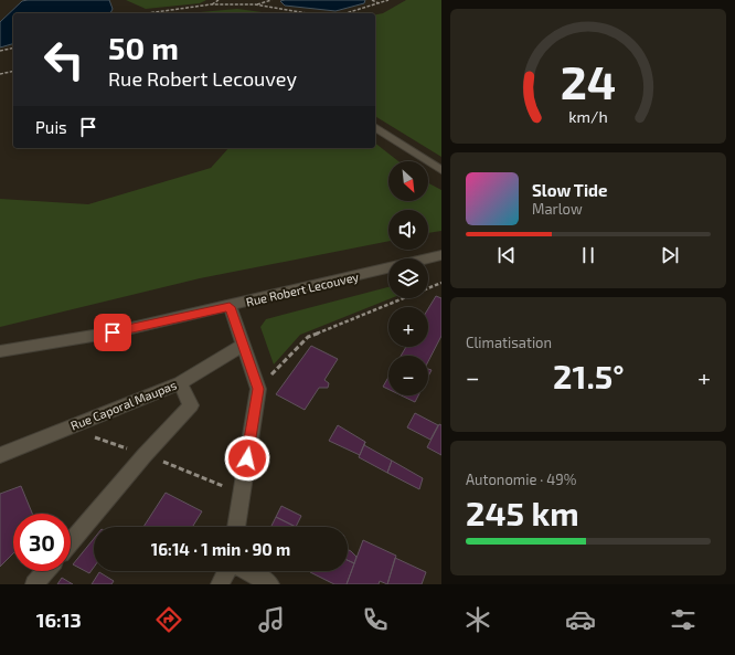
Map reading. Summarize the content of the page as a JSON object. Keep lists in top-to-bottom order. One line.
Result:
{"streets":{"street":["Rue Robert Lecouvey","Rue Caporal Maupas"]},"north":"bottom right","page":{"turn":["50 m","Rue Robert Lecouvey"],"then":"Puis","map_buttons":["+","−"],"song":["Slow Tide","Marlow"],"tile":["Climatisation",["Autonomie · 49%","245 km"]],"heat":["−","21.5°","+"],"limit":"30","trip":"16:14 · 1 min · 90 m","tabs":"16:13","gauge":["24","km/h"]}}
